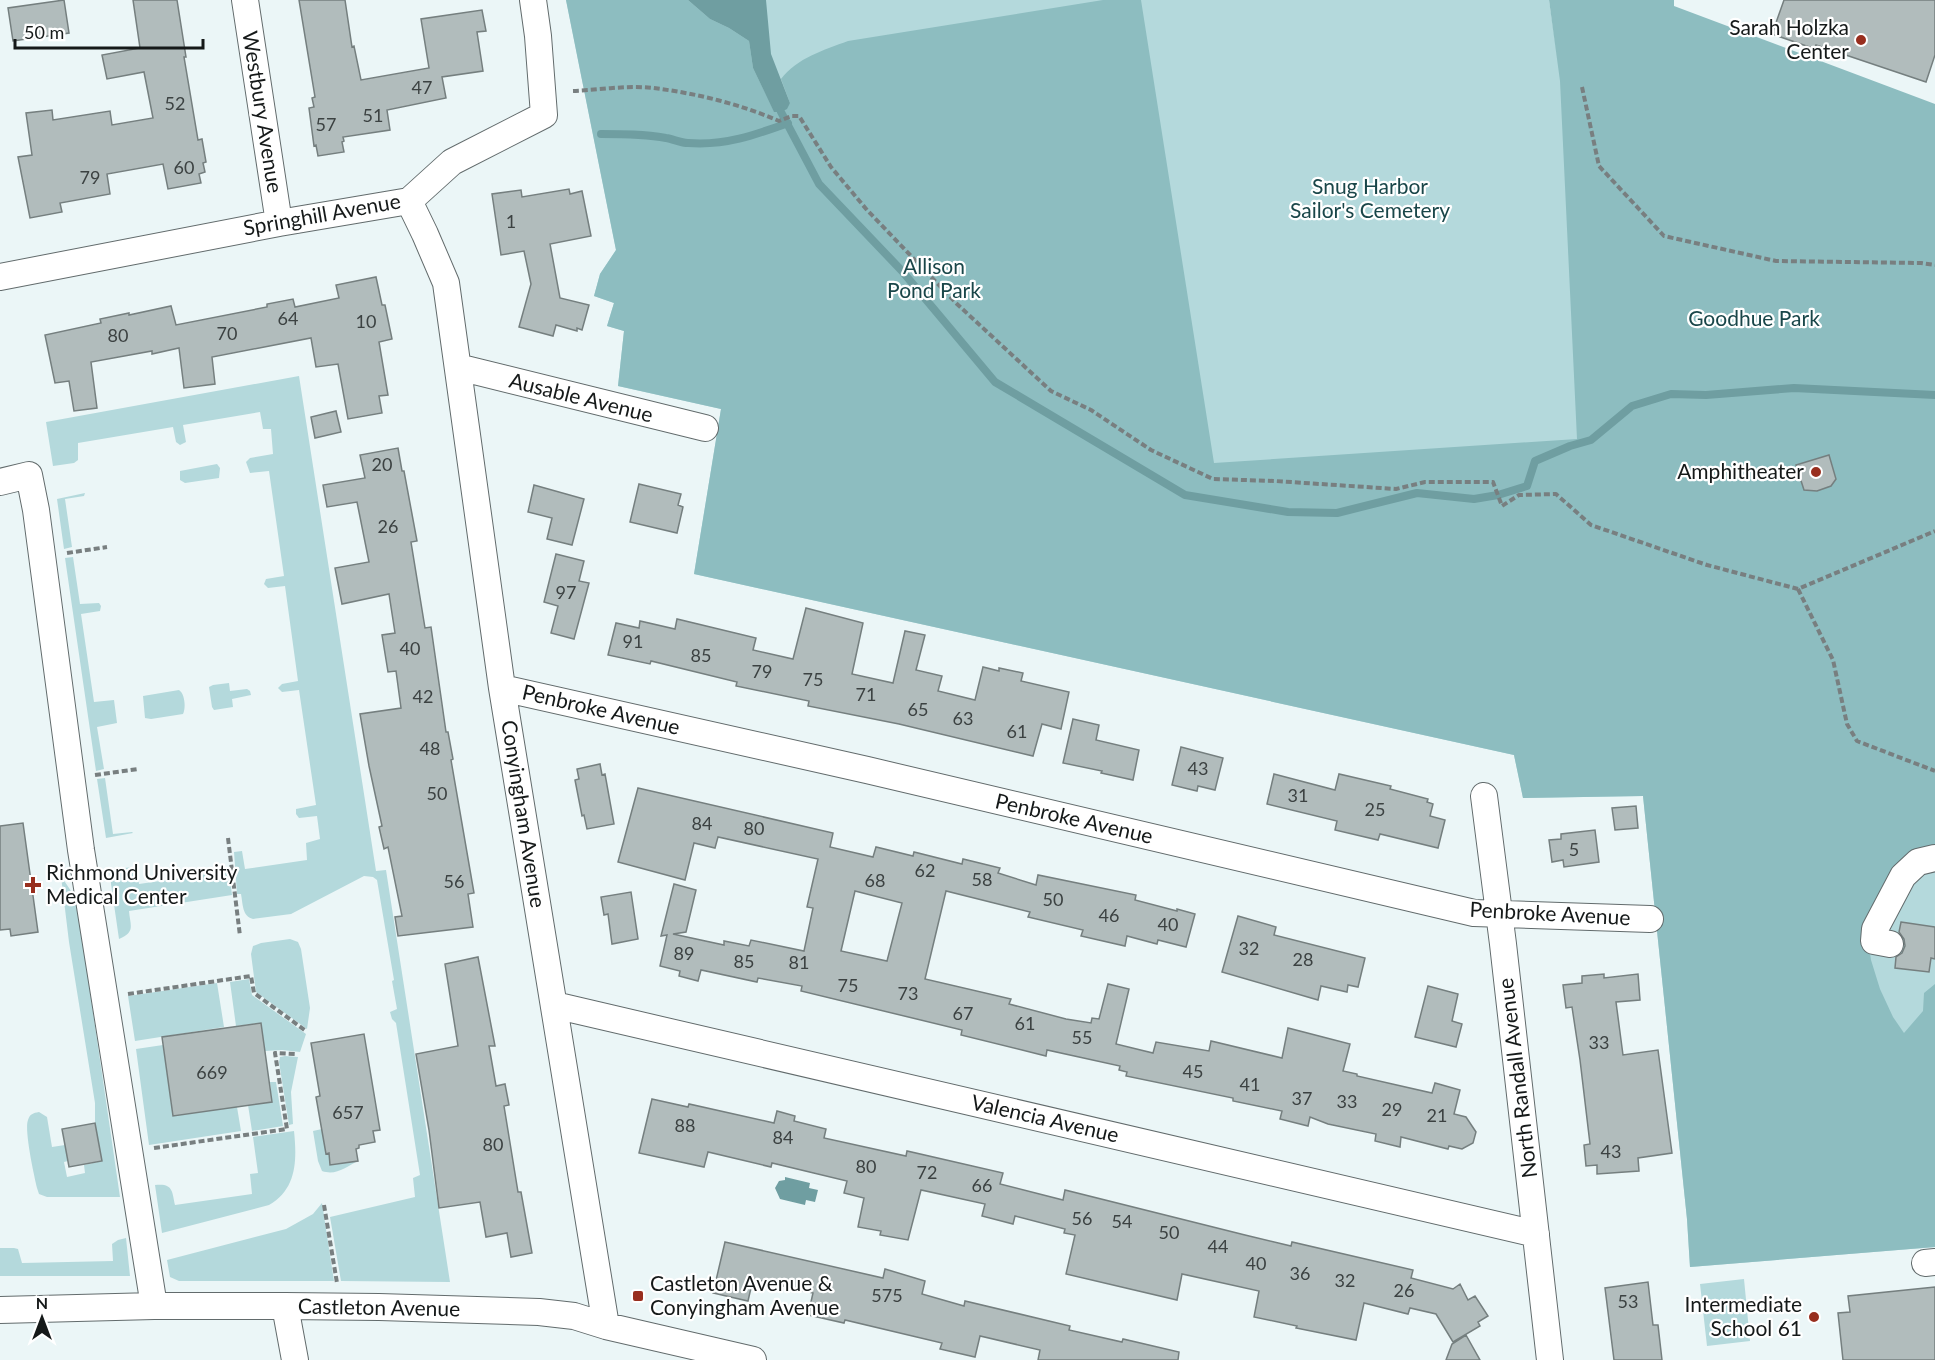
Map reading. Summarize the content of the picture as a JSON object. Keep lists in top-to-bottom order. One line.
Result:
{"streets":{"street":["Westbury Avenue","Springhill Avenue","Ausable Avenue","Penbroke Avenue","Conyingham Avenue","North Randall Avenue","Valencia Avenue","Castleton Avenue"]},"crossings":[["Westbury Avenue","Springhill Avenue"],["Springhill Avenue","Conyingham Avenue"],["Ausable Avenue","Conyingham Avenue"],["Penbroke Avenue","Conyingham Avenue"],["Penbroke Avenue","North Randall Avenue"],["Conyingham Avenue","Valencia Avenue"],["Conyingham Avenue","Castleton Avenue"],["North Randall Avenue","Valencia Avenue"]],"parks":["Snug Harbor Sailor's Cemetery","Allison Pond Park","Goodhue Park"],"places":{"other":["Sarah Holzka Center","Amphitheater","Intermediate School 61"],"health":["Richmond University Medical Center"],"transit":["Castleton Avenue & Conyingham Avenue"]},"house_numbers":["47","52","51","57","60","79","1","64","10","70","80","20","26","97","91","40","85","79","75","71","42","65","63","61","48","43","50","31","25","84","80","5","62","58","68","56","50","46","40","32","89","28","85","81","75","73","67","61","55","33","45","669","41","37","33","29","657","21","88","84","80","43","80","72","66","56","54","50","44","40","36","32","26","575","53"],"scale_bar":"50 m","north":"top"}
